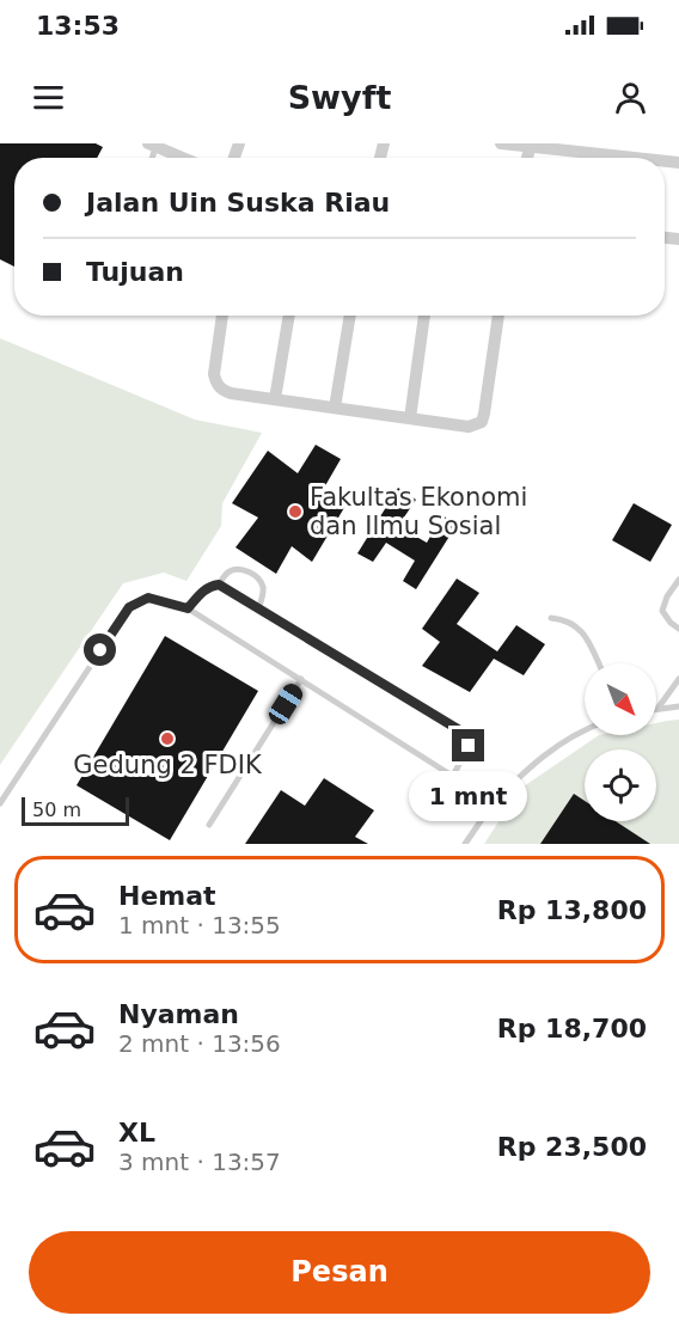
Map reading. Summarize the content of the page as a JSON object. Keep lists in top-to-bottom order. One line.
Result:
{"places":["Fakultas Ekonomi dan Ilmu Sosial","Gedung 2 FDIK"],"scale_bar":"50 m","north":"bottom right","page":{"status":"13:53","header":"Swyft","banner":["Jalan Uin Suska Riau","Tujuan"],"bubble":"1 mnt","scale":"50 m","list":[{"name":"Hemat","note":"1 mnt · 13:55","value":"Rp 13,800"},{"name":"Nyaman","note":"2 mnt · 13:56","value":"Rp 18,700"},{"name":"XL","note":"3 mnt · 13:57","value":"Rp 23,500"}],"buttons":"Pesan"}}
